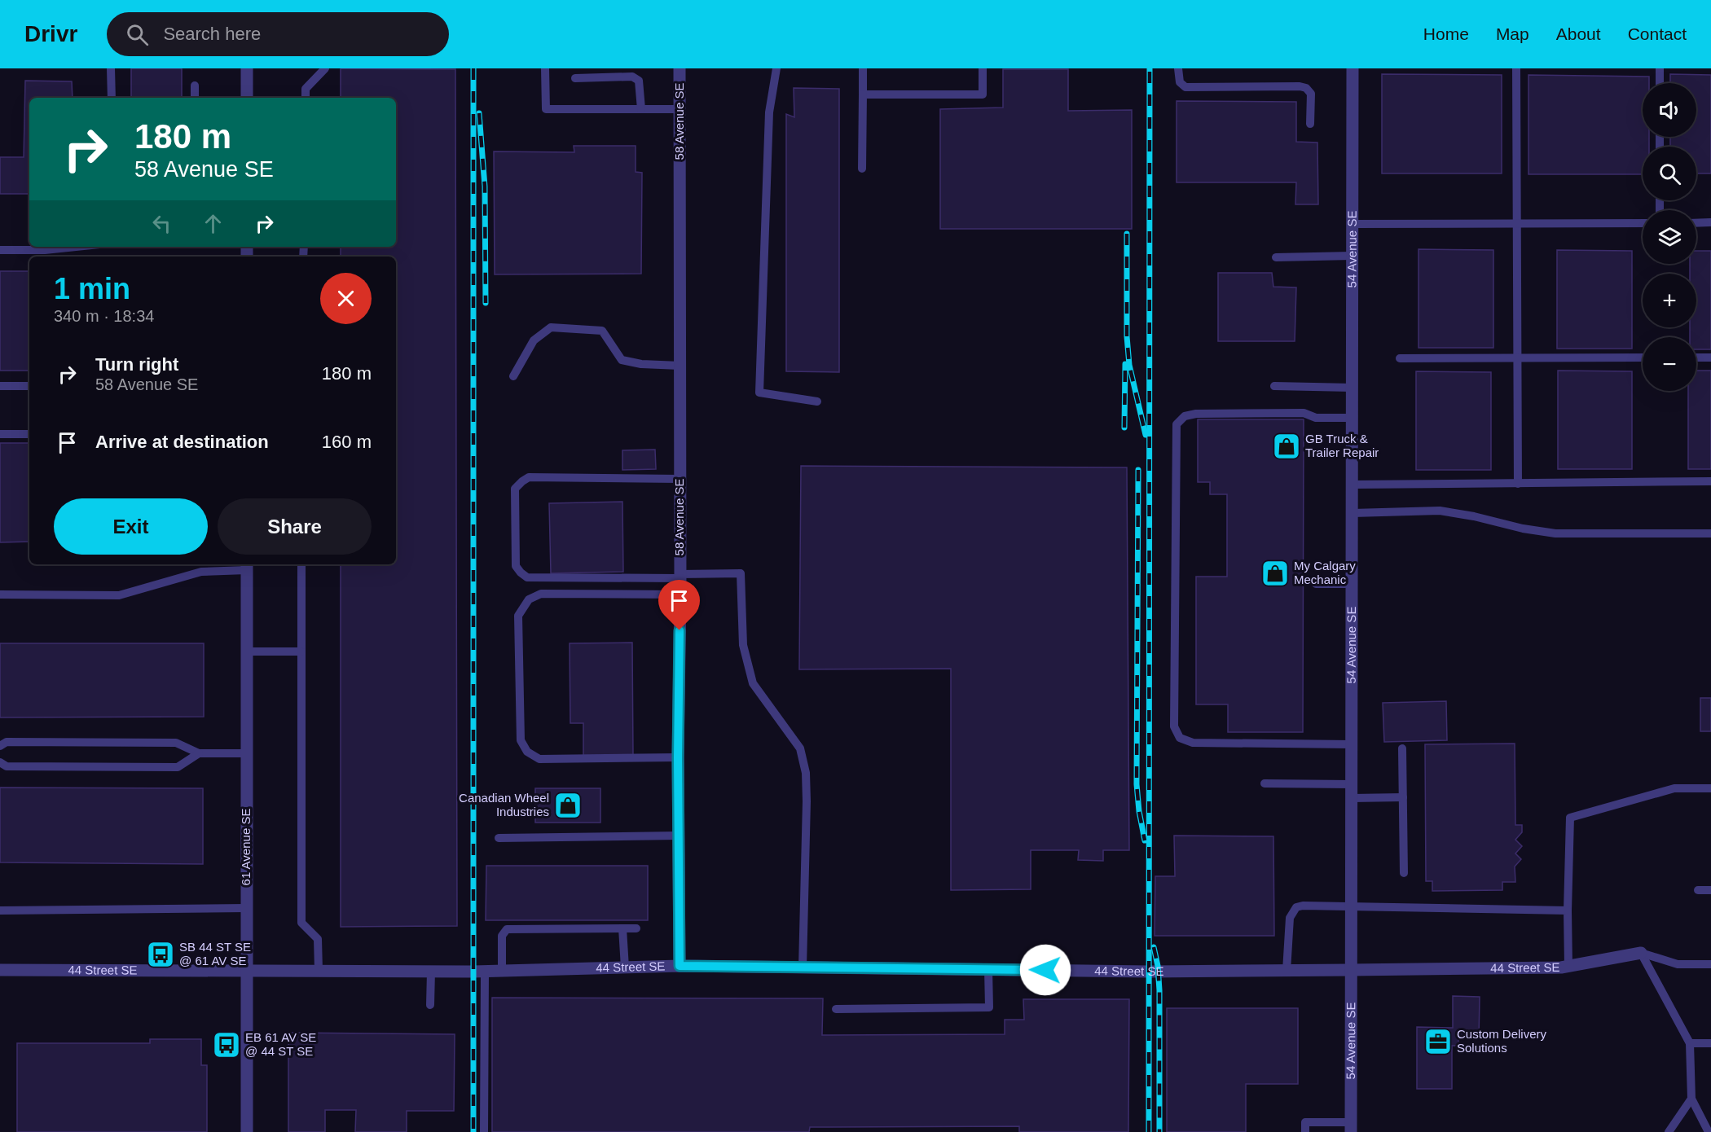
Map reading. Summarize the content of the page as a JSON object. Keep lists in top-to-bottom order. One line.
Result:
{"streets":{"street":["58 Avenue SE","54 Avenue SE","61 Avenue SE","44 Street SE"]},"crossings":[["58 Avenue SE","44 Street SE"],["54 Avenue SE","44 Street SE"],["61 Avenue SE","44 Street SE"]],"places":{"shop":["GB Truck & Trailer Repair","My Calgary Mechanic","Canadian Wheel Industries"],"bus stop":["SB 44 ST SE @ 61 AV SE","EB 61 AV SE @ 44 ST SE"],"office":["Custom Delivery Solutions"]},"page":{"header":"Drivr","search":"Search here","nav":["Home","Map","About","Contact"],"map_buttons":["+","−"],"turn":["180 m","58 Avenue SE"],"heading":["1 min","340 m · 18:34"],"list":[{"name":"Turn right","note":"58 Avenue SE","value":"180 m"},{"name":"Arrive at destination","value":"160 m"}],"buttons":["Exit","Share"]}}
